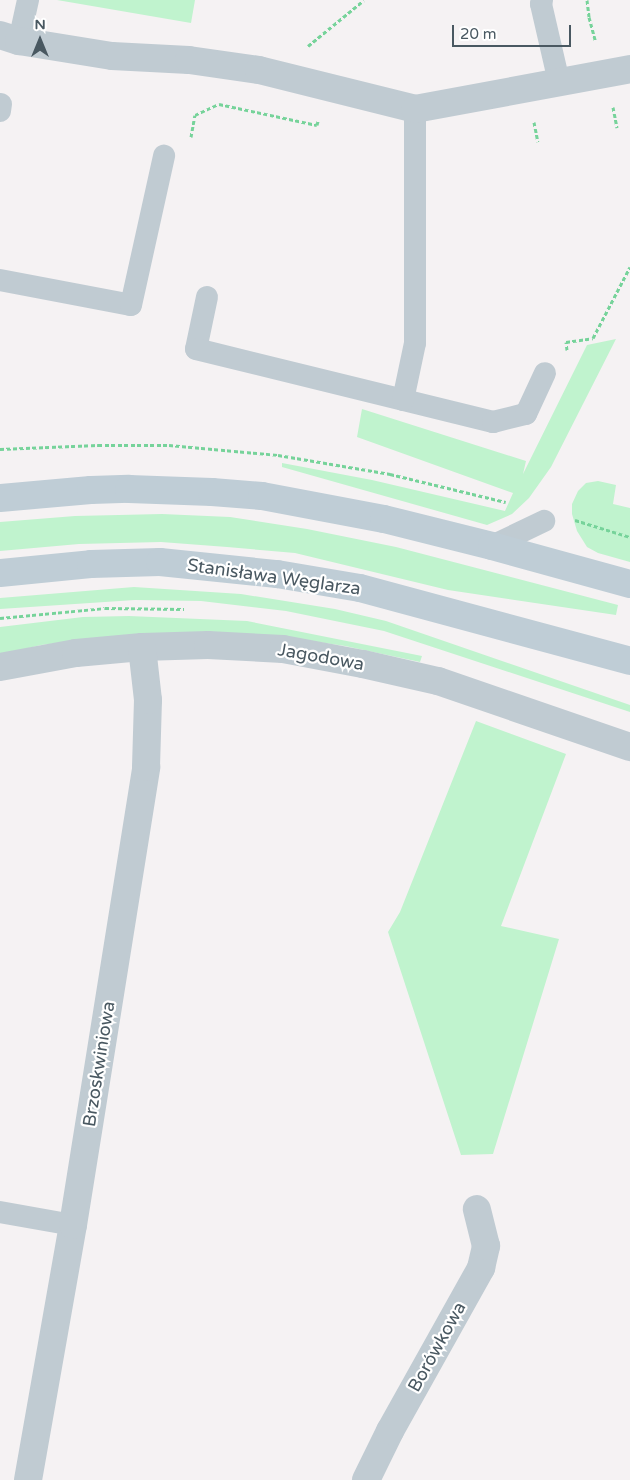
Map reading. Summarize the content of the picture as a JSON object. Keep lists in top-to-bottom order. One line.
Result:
{"streets":{"street":["Stanisława Węglarza","Jagodowa","Brzoskwiniowa","Borówkowa"]},"crossings":[["Jagodowa","Brzoskwiniowa"]],"scale_bar":"20 m","north":"top"}
